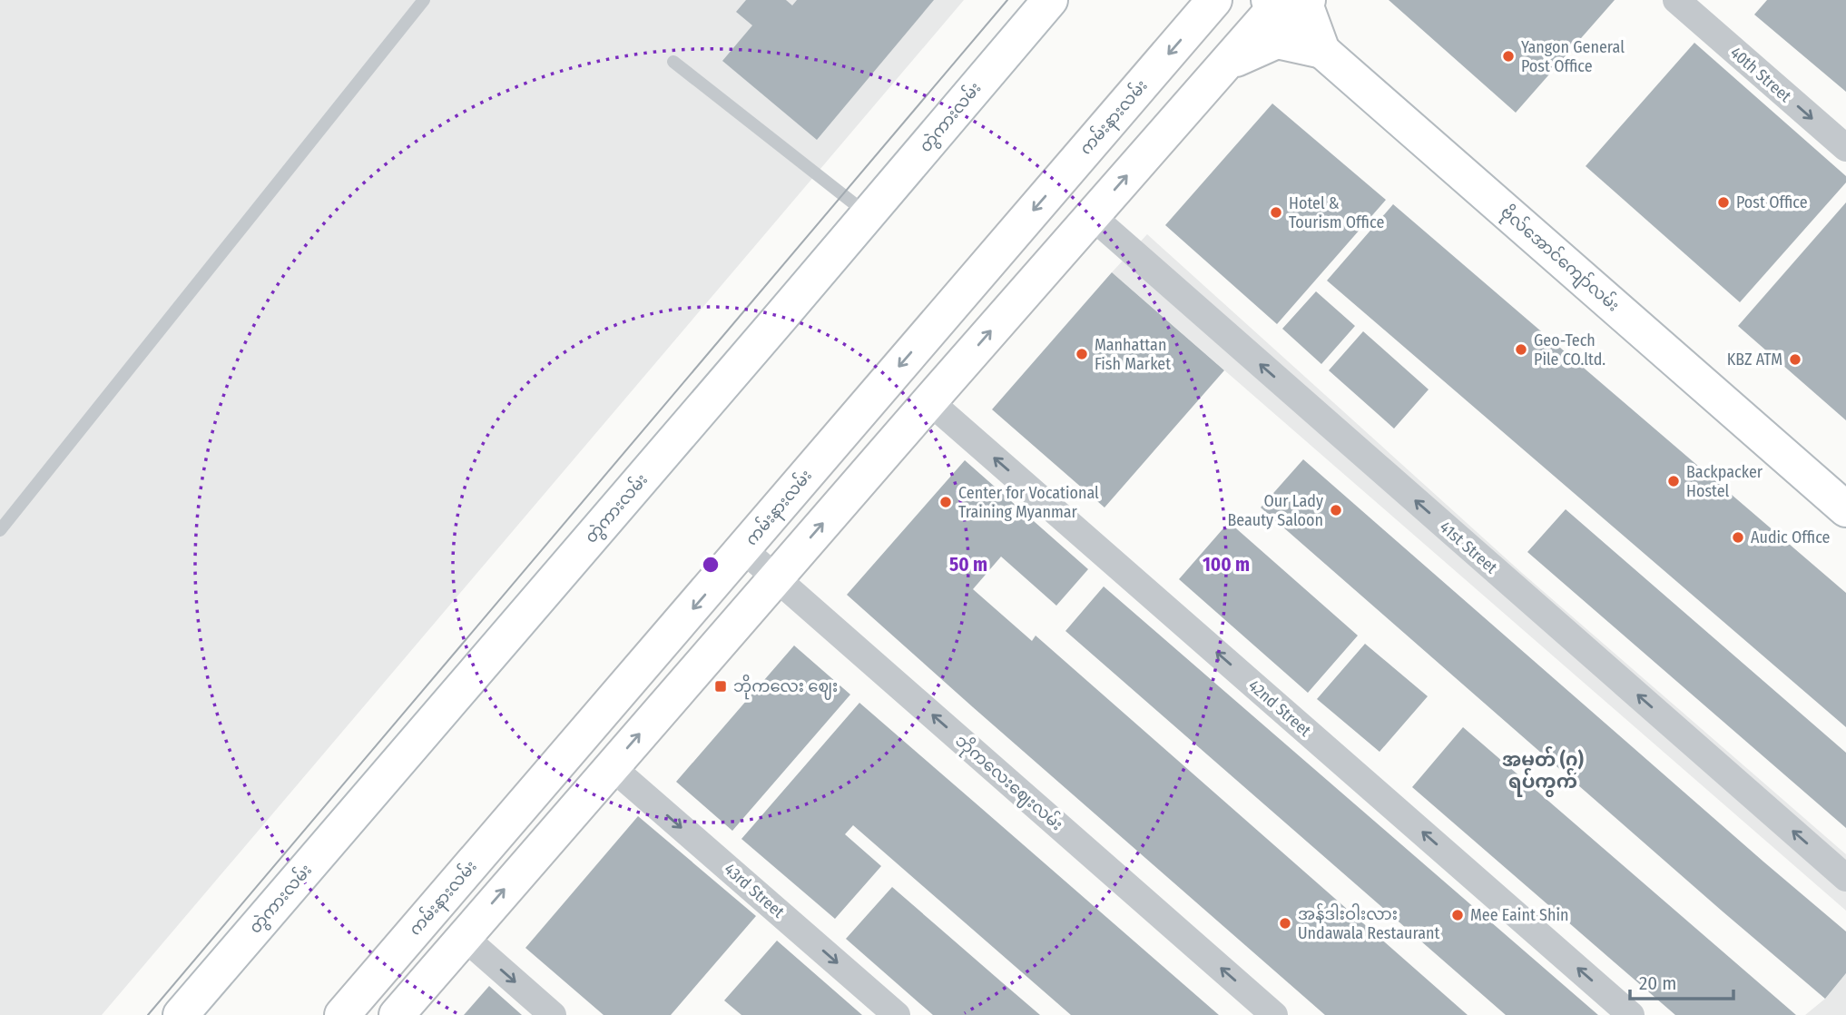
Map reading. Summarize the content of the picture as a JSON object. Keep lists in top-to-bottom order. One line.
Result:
{"streets":{"main road":["တွဲကားလမ်း","ကမ်းနားလမ်း","ဗိုလ်အောင်ကျော်လမ်း"],"street":["40th Street","41st Street","42nd Street","ဘိုကလေးဈေးလမ်း","43rd Street"]},"crossings":[["ကမ်းနားလမ်း","ဘိုကလေးဈေးလမ်း"]],"one_way":["40th Street","41st Street","42nd Street","ဘိုကလေးဈေးလမ်း"],"districts":["အမှတ် (၇) ရပ်ကွက်"],"places":{"other":["Yangon General Post Office","Post Office","Hotel & Tourism Office","Geo-Tech Pile CO.ltd.","Manhattan Fish Market","KBZ ATM","Backpacker Hostel","Center for Vocational Training Myanmar","Our Lady Beauty Saloon","Audic Office","Mee Eaint Shin","အန်ဒါးဝါးလား Undawala Restaurant"],"transit":["ဘိုကလေး ဈေး"]},"scale_bar":"20 m","rings":["50 m","100 m"]}
